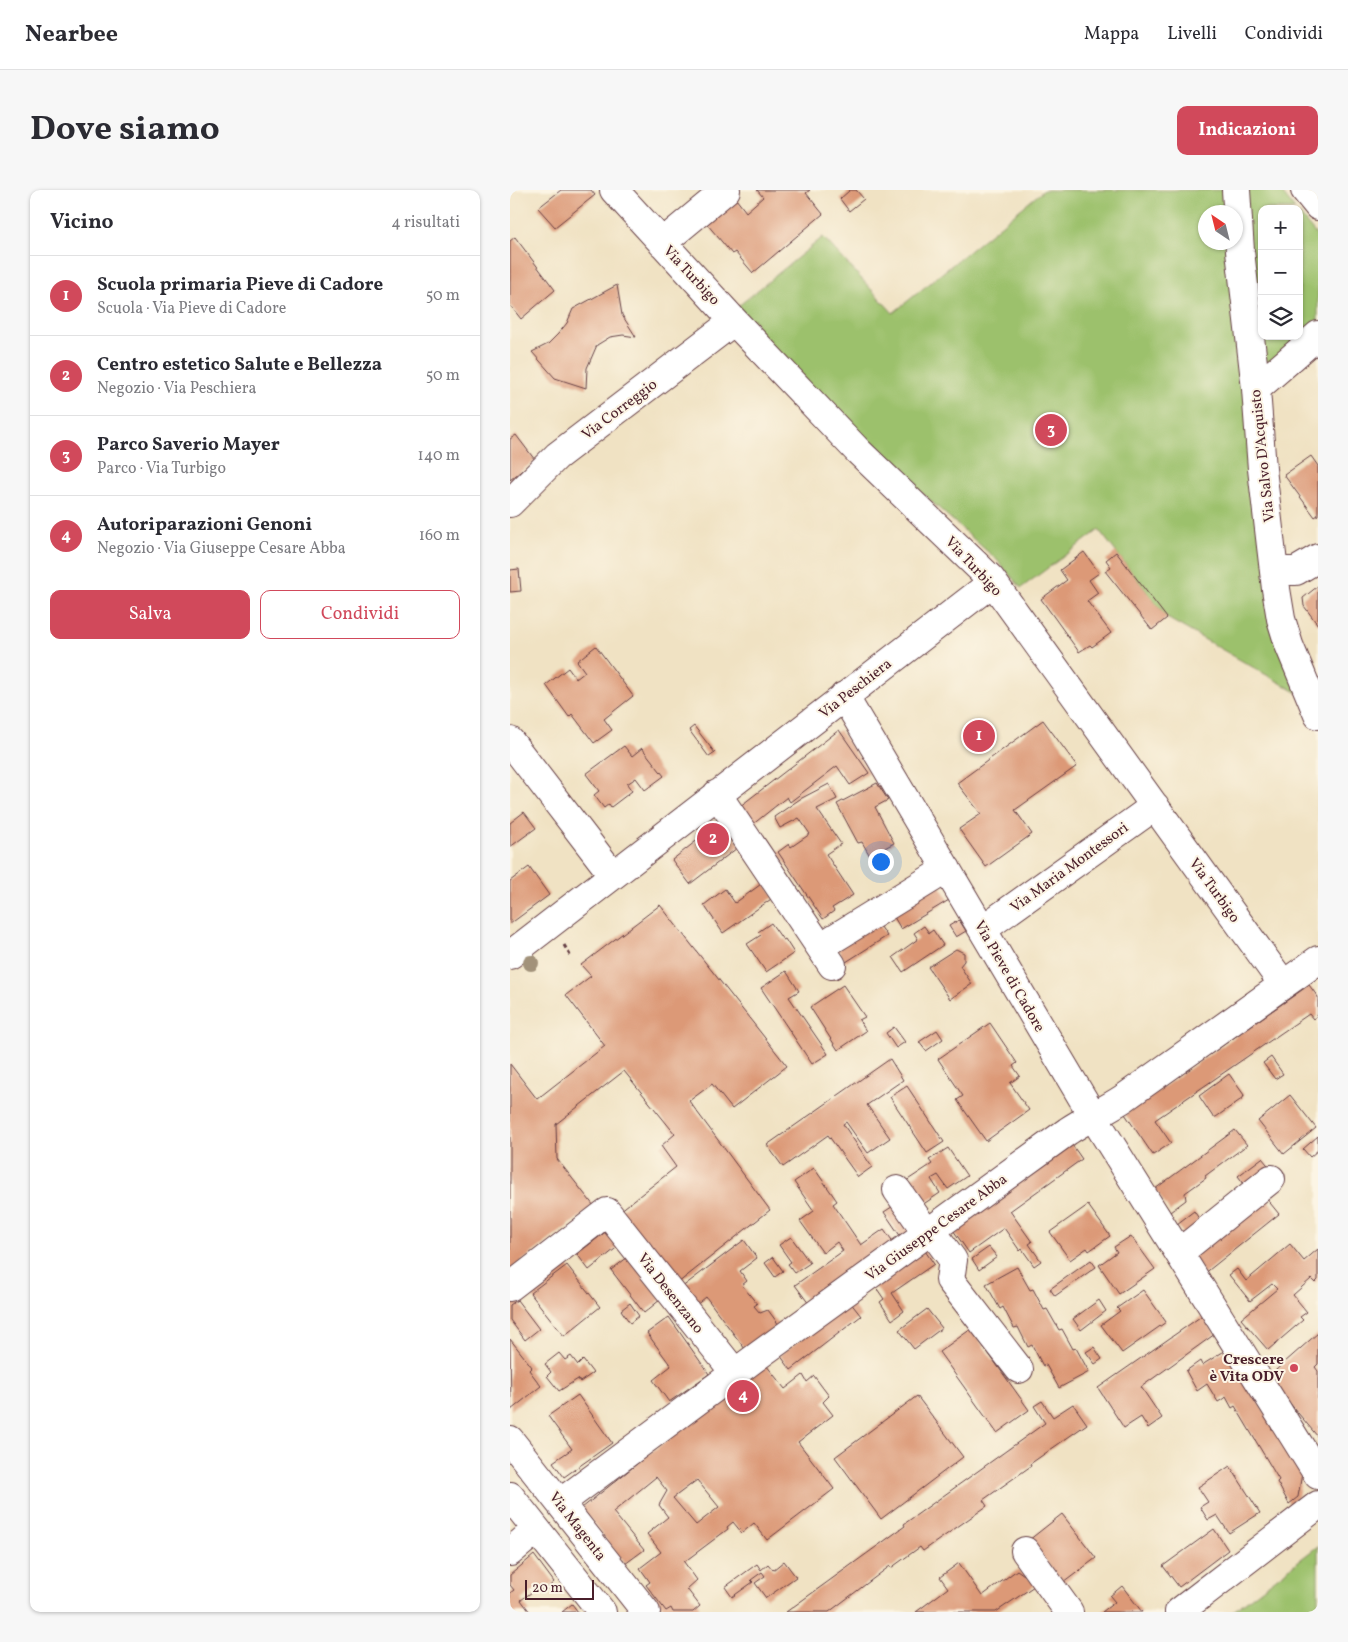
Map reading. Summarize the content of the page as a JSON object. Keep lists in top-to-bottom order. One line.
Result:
{"streets":{"street":["Via Turbigo","Via Correggio","Via Salvo D'Acquisto","Via Peschiera","Via Maria Montessori","Via Pieve di Cadore","Via Giuseppe Cesare Abba","Via Desenzano","Via Magenta"]},"crossings":[["Via Turbigo","Via Correggio"],["Via Turbigo","Via Peschiera"],["Via Turbigo","Via Maria Montessori"],["Via Turbigo","Via Giuseppe Cesare Abba"],["Via Peschiera","Via Pieve di Cadore"],["Via Maria Montessori","Via Pieve di Cadore"],["Via Pieve di Cadore","Via Giuseppe Cesare Abba"],["Via Giuseppe Cesare Abba","Via Desenzano"],["Via Giuseppe Cesare Abba","Via Magenta"]],"places":["Crescere è Vita ODV"],"scale_bar":"20 m","north":"top left","page":{"header":"Nearbee","nav":["Mappa","Livelli","Condividi"],"title":"Dove siamo","buttons":["Indicazioni",["Salva","Condividi"]],"heading":["Vicino","4 risultati"],"map_buttons":["+","−"],"list":[{"mark":"1","name":"Scuola primaria Pieve di Cadore","note":"Scuola · Via Pieve di Cadore","value":"50 m"},{"mark":"2","name":"Centro estetico Salute e Bellezza","note":"Negozio · Via Peschiera","value":"50 m"},{"mark":"3","name":"Parco Saverio Mayer","note":"Parco · Via Turbigo","value":"140 m"},{"mark":"4","name":"Autoriparazioni Genoni","note":"Negozio · Via Giuseppe Cesare Abba","value":"160 m"}],"pins":["3","1","2","4"],"scale":"20 m"}}
